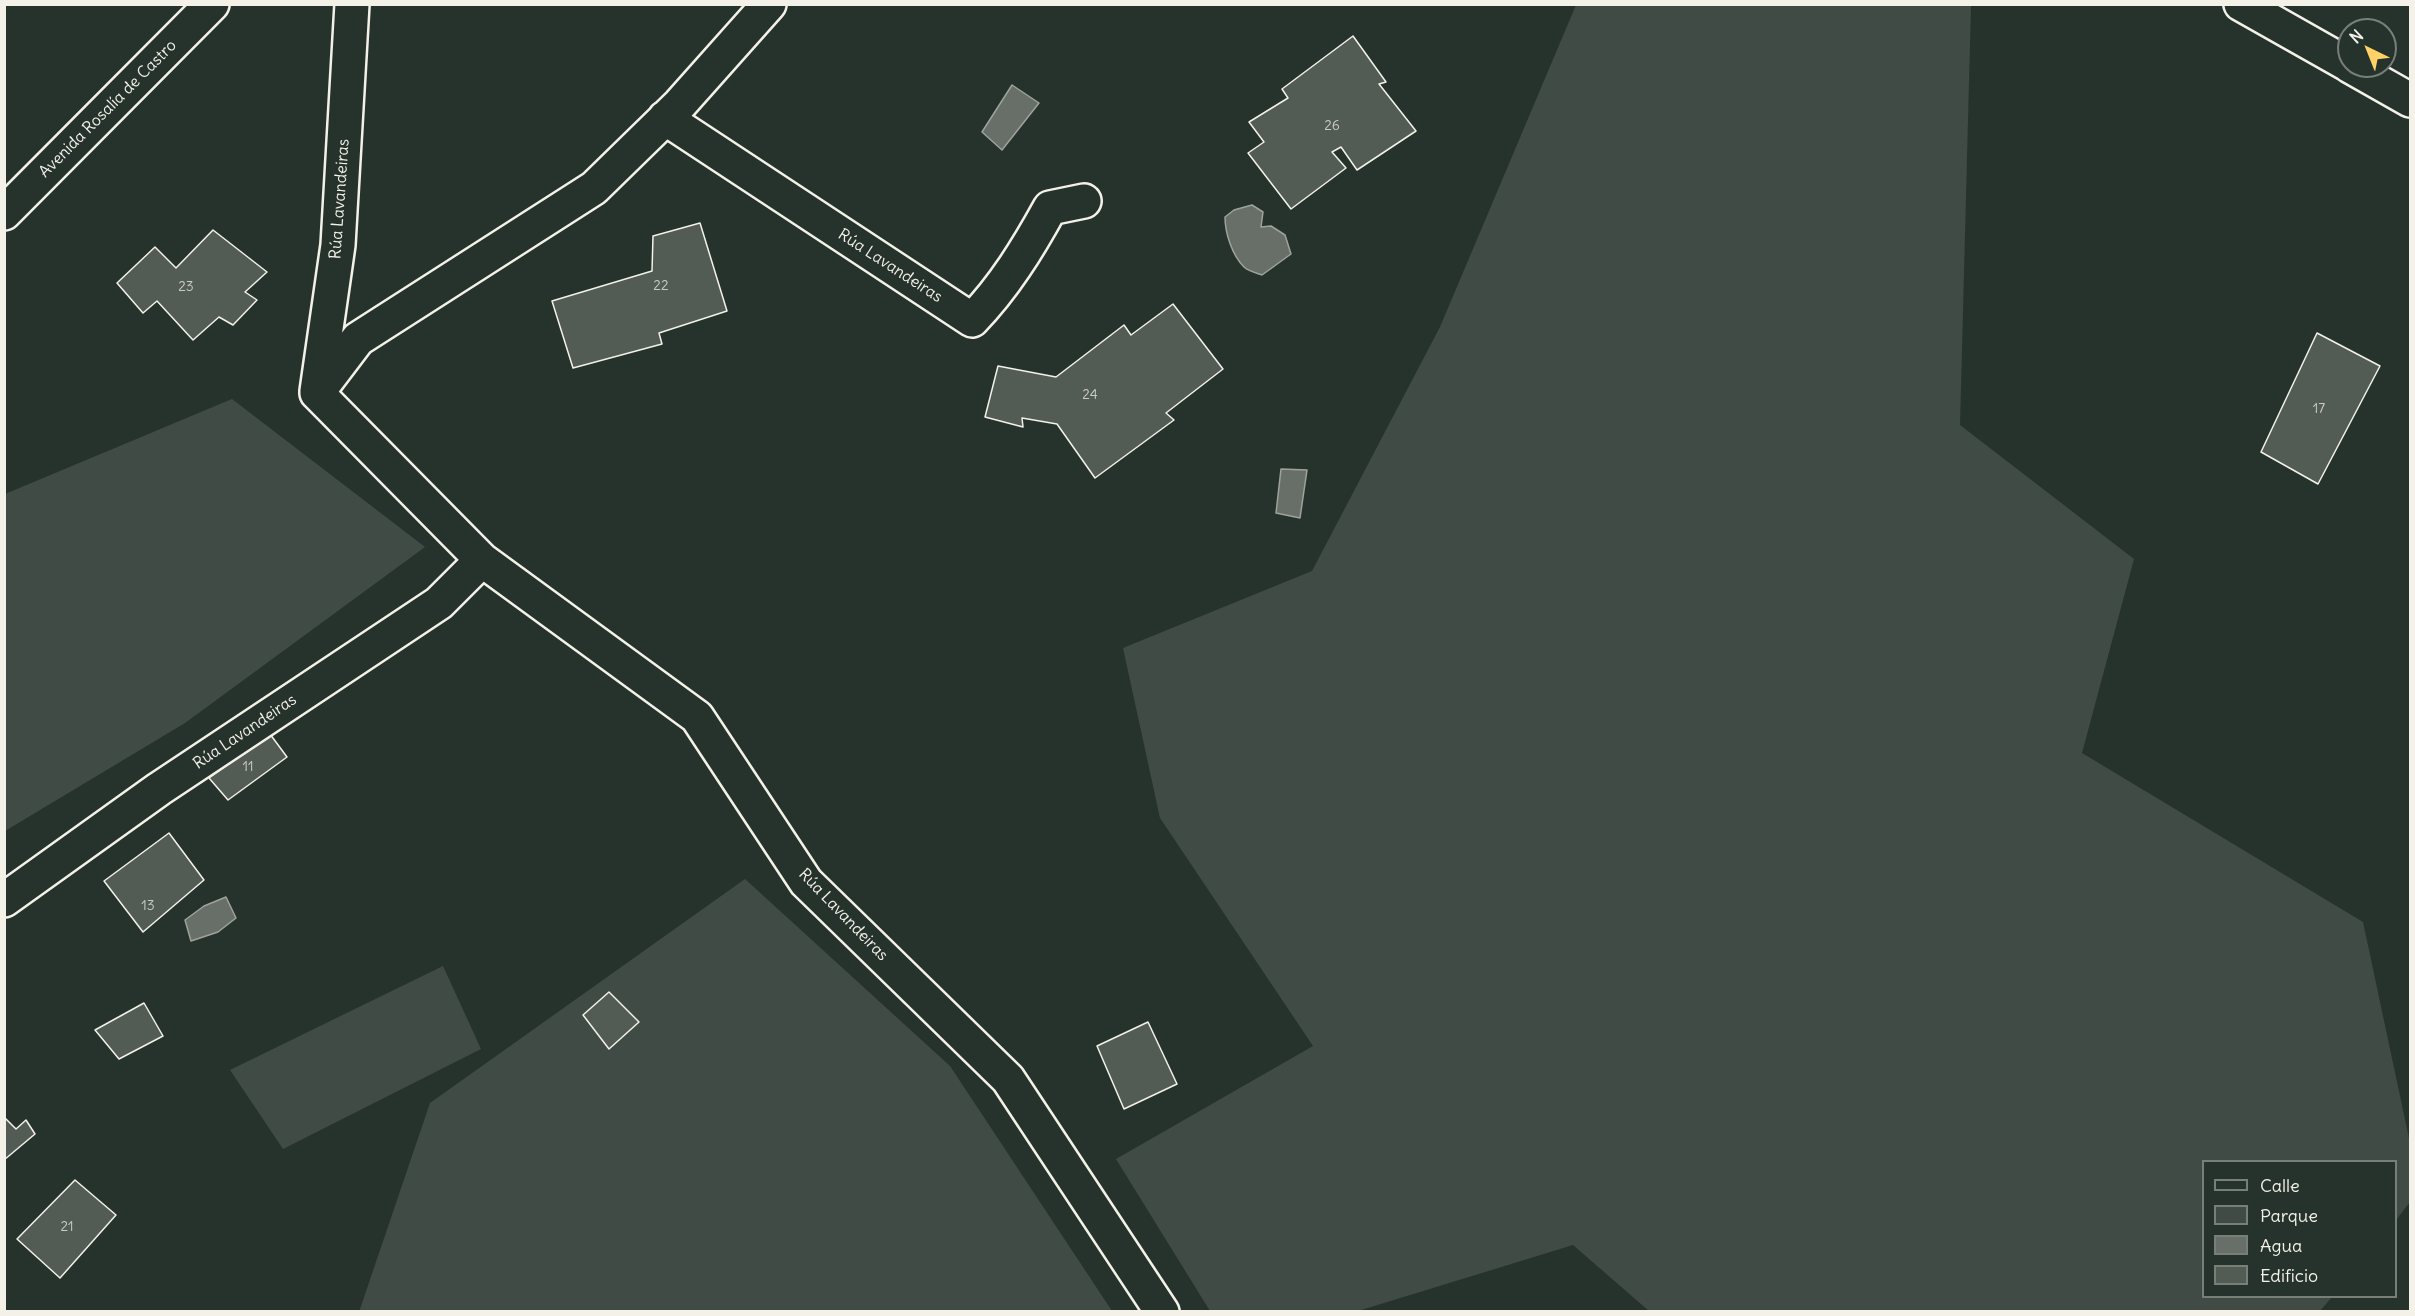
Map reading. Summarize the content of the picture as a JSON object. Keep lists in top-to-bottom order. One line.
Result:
{"streets":{"street":["Avenida Rosalía de Castro","Rúa Lavandeiras"]},"house_numbers":["26","22","23","24","17","11","13","21"],"legend":["Calle","Parque","Agua","Edificio"],"north":"top left"}
